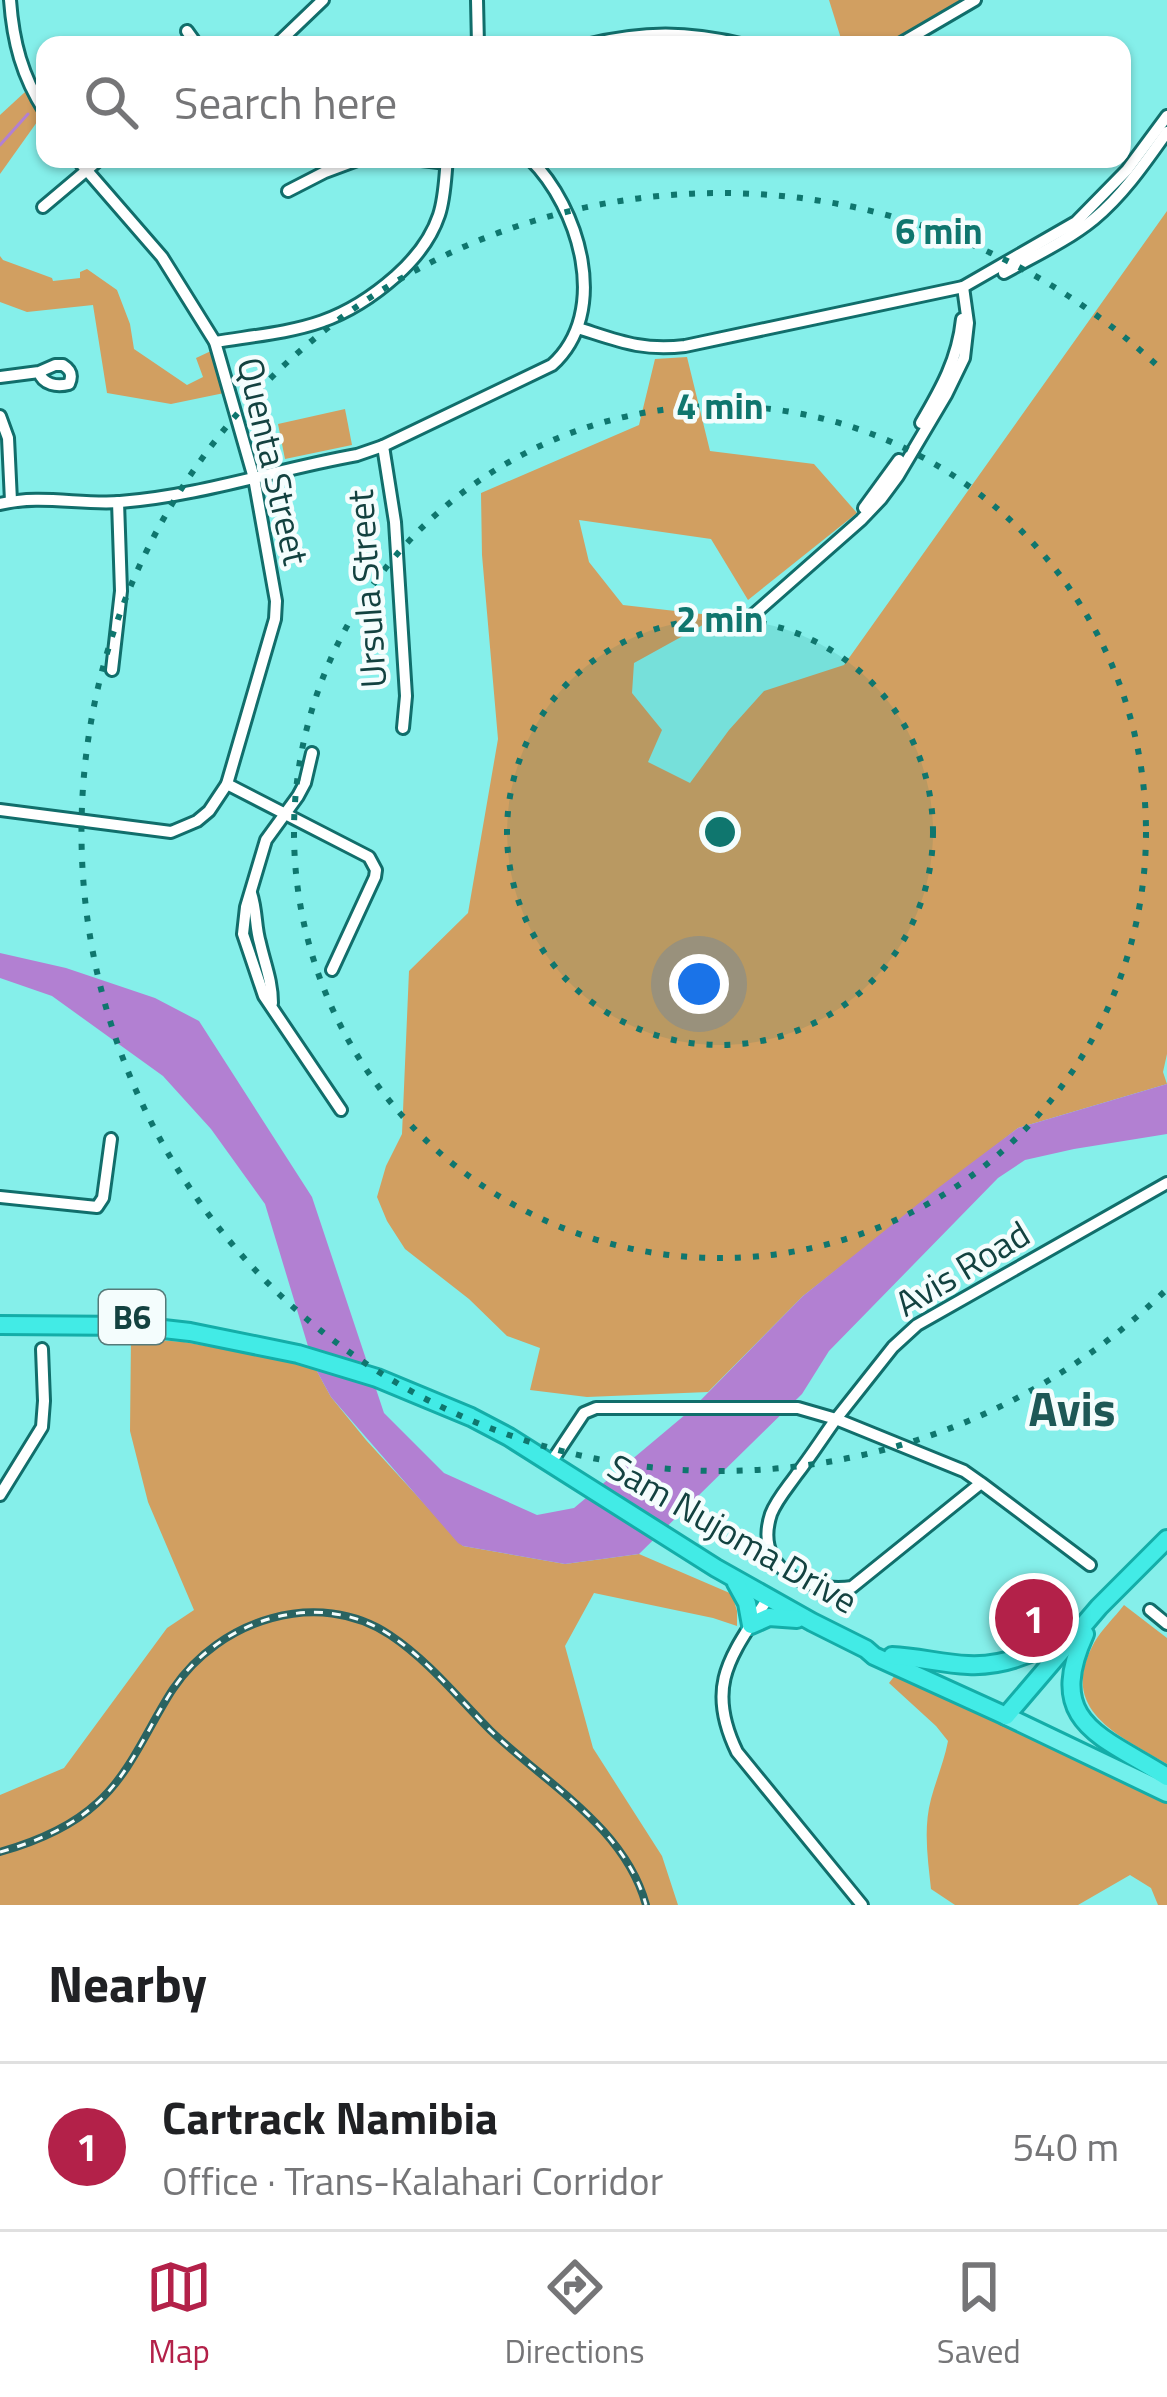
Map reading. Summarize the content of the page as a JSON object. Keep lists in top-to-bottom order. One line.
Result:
{"streets":{"highway":["B6","Sam Nujoma Drive"],"street":["Quenta Street","Ursula Street","Avis Road"]},"crossings":[["B6","Sam Nujoma Drive"]],"districts":["Avis"],"page":{"search":"Search here","pins":"1","heading":"Nearby","list":[{"mark":"1","name":"Cartrack Namibia","note":"Office · Trans-Kalahari Corridor","value":"540 m"}],"nav":["Map","Directions","Saved"]},"rings":["6 min","4 min","2 min"]}
